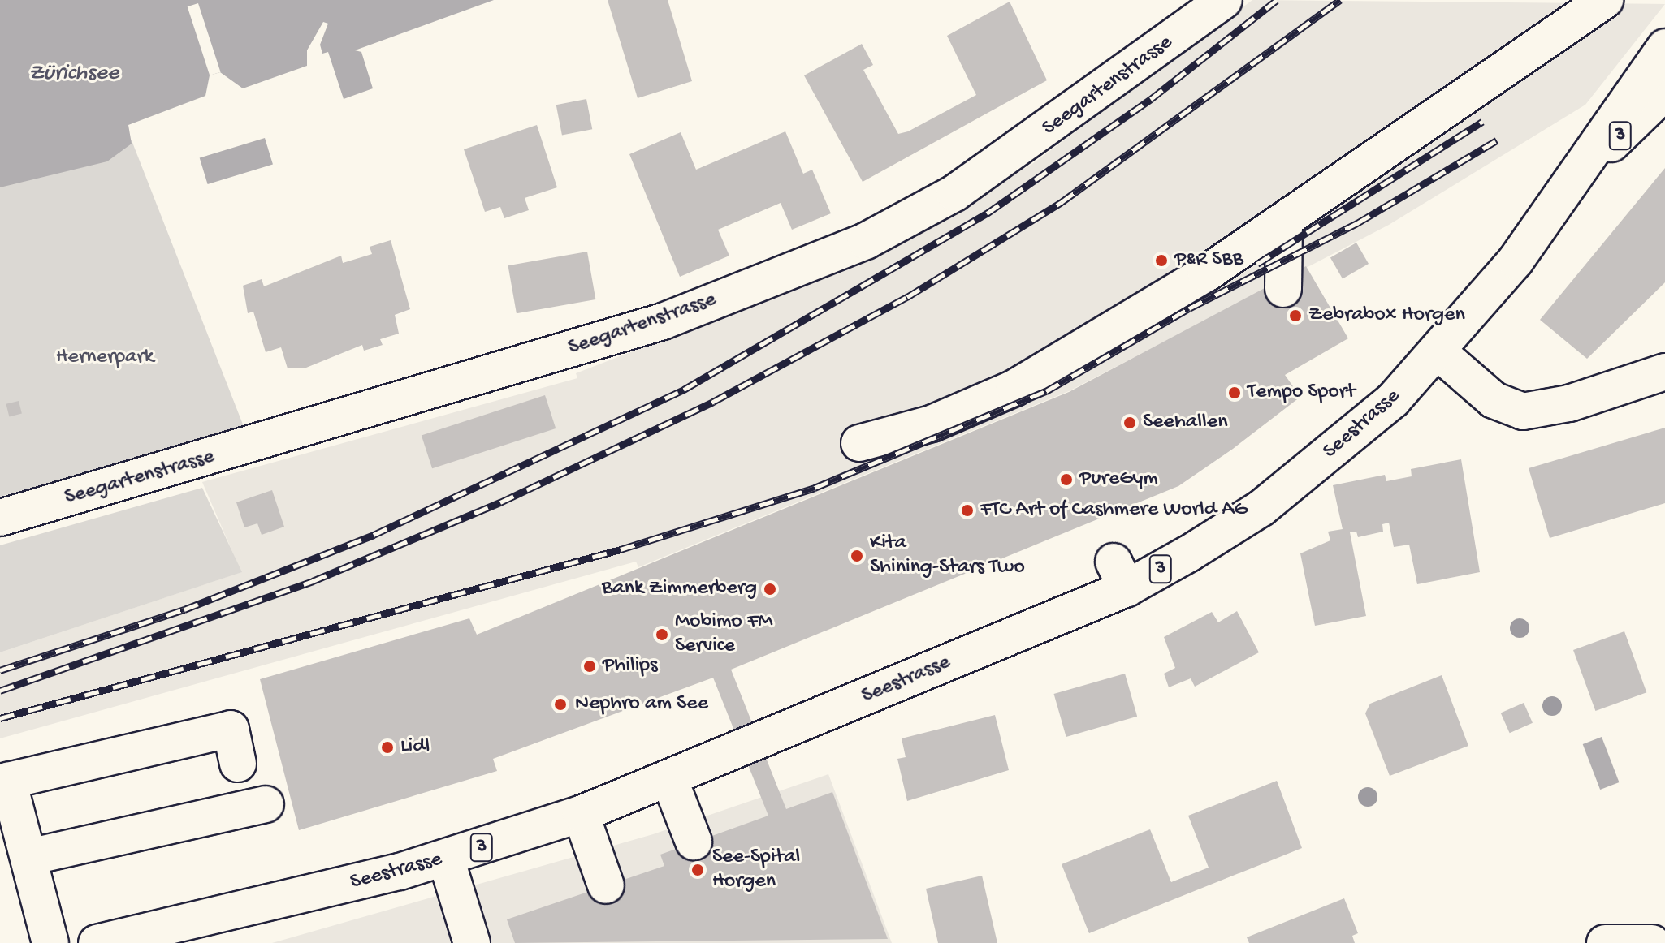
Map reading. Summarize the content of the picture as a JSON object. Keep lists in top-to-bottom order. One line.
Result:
{"streets":{"main road":["Seegartenstrasse","3","Seestrasse"]},"water":["Zürichsee"],"parks":["Hernerpark"],"places":["P&R SBB","Zebrabox Horgen","Tempo Sport","Seehallen","PureGym","FTC Art of Cashmere World AG","Kita Shining-Stars Two","Bank Zimmerberg","Mobimo FM Service","Philips","Nephro am See","Lidl","See-Spital Horgen"]}
